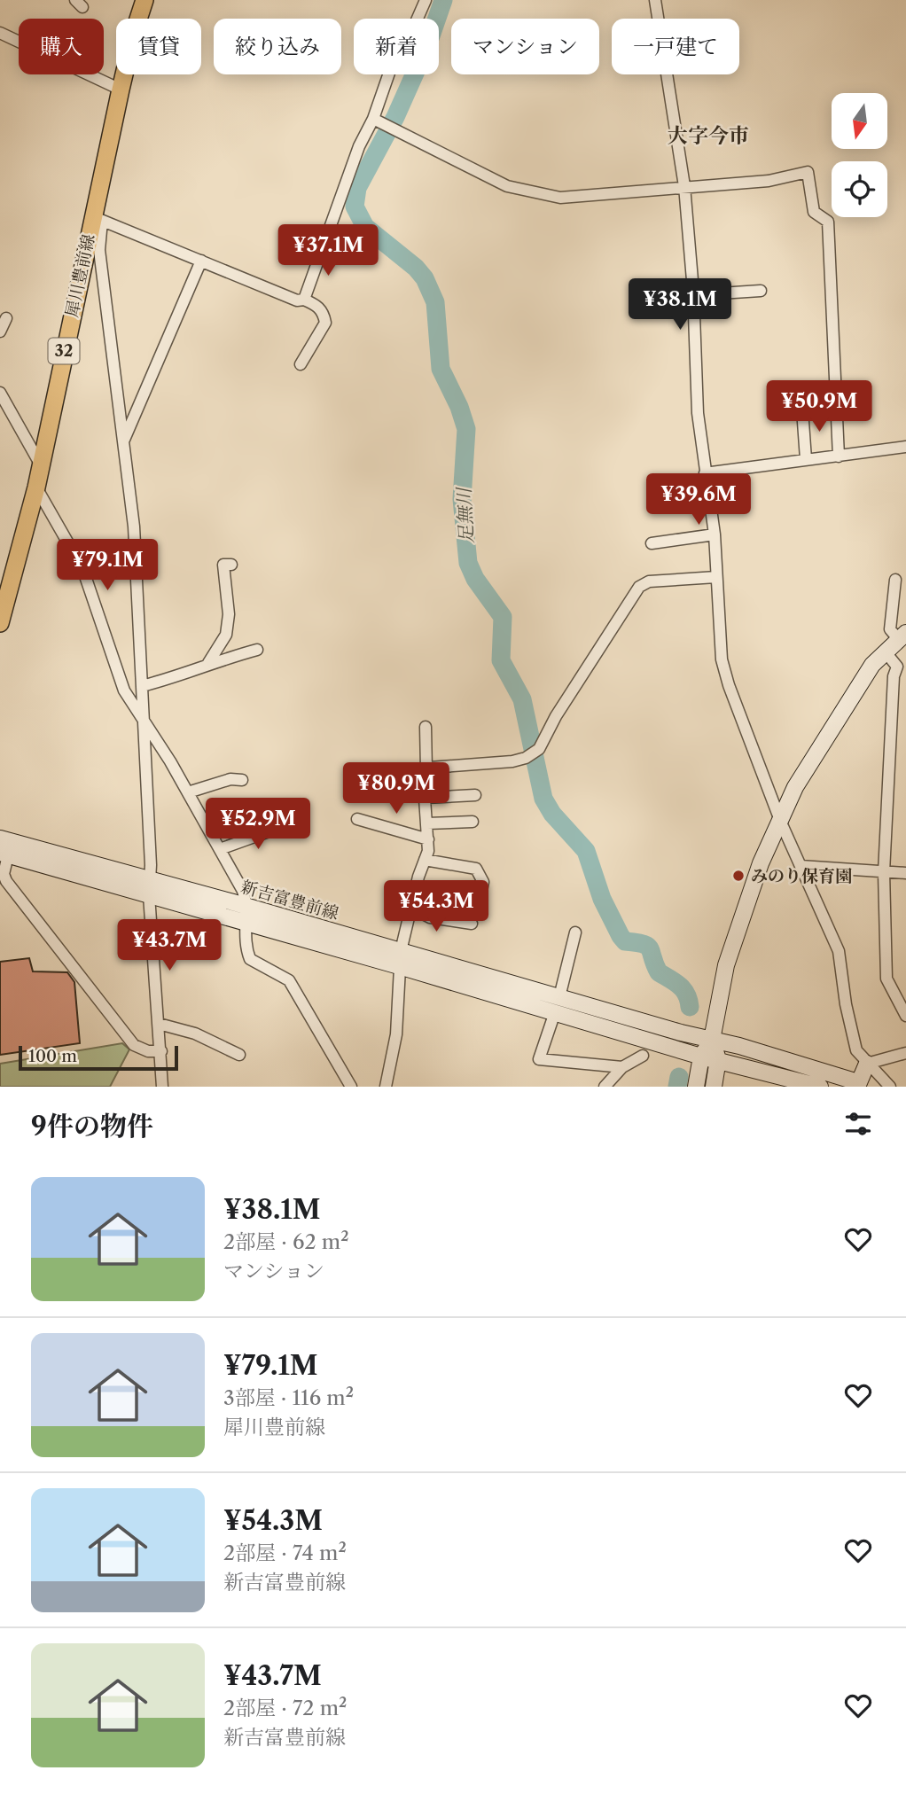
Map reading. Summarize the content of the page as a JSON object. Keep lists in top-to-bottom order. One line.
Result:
{"streets":{"main road":["犀川豊前線","32","新吉富豊前線"]},"districts":["大字今市"],"water":["足無川"],"places":["みのり保育園"],"scale_bar":"100 m","north":"bottom","page":{"chip":["購入","賃貸","絞り込み","新着","マンション","一戸建て"],"price":["¥37.1M","¥38.1M","¥50.9M","¥39.6M","¥79.1M","¥80.9M","¥52.9M","¥54.3M","¥43.7M"],"scale":"100 m","heading":"9件の物件","list":[{"name":"¥38.1M","note":"2部屋 · 62 m² · マンション"},{"name":"¥79.1M","note":"3部屋 · 116 m² · 犀川豊前線"},{"name":"¥54.3M","note":"2部屋 · 74 m² · 新吉富豊前線"},{"name":"¥43.7M","note":"2部屋 · 72 m² · 新吉富豊前線"}]}}
